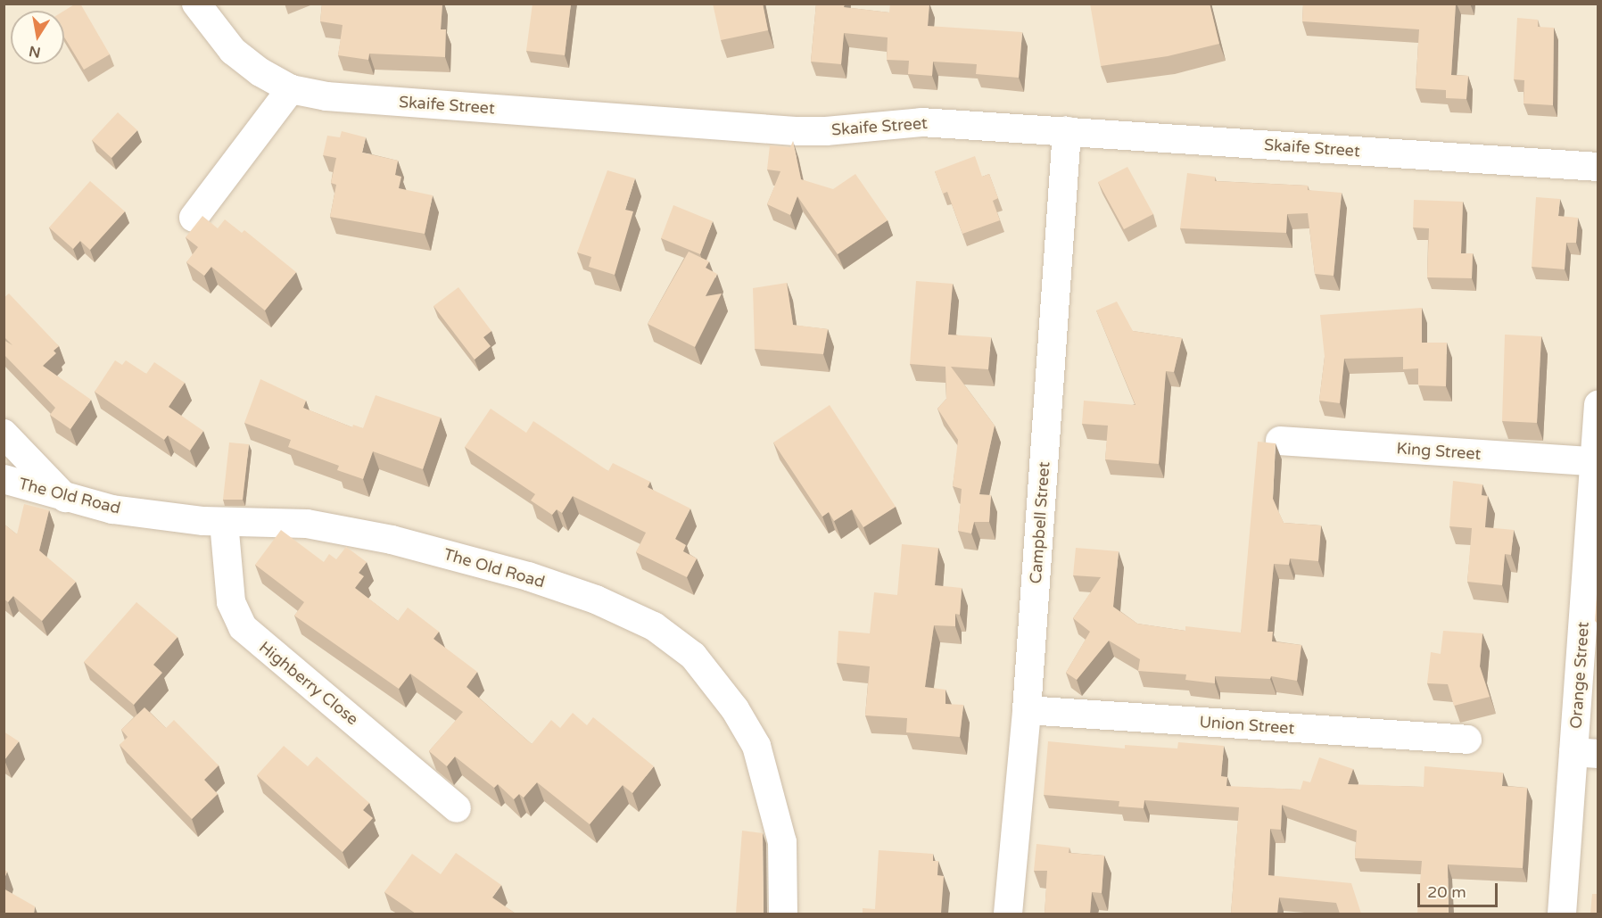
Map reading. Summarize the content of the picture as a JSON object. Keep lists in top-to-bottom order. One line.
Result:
{"streets":{"street":["Skaife Street","King Street","The Old Road","Campbell Street","Orange Street","Highberry Close","Union Street"]},"crossings":[["Skaife Street","Campbell Street"],["King Street","Orange Street"],["The Old Road","Highberry Close"],["Campbell Street","Union Street"]],"scale_bar":"20 m","north":"bottom"}
